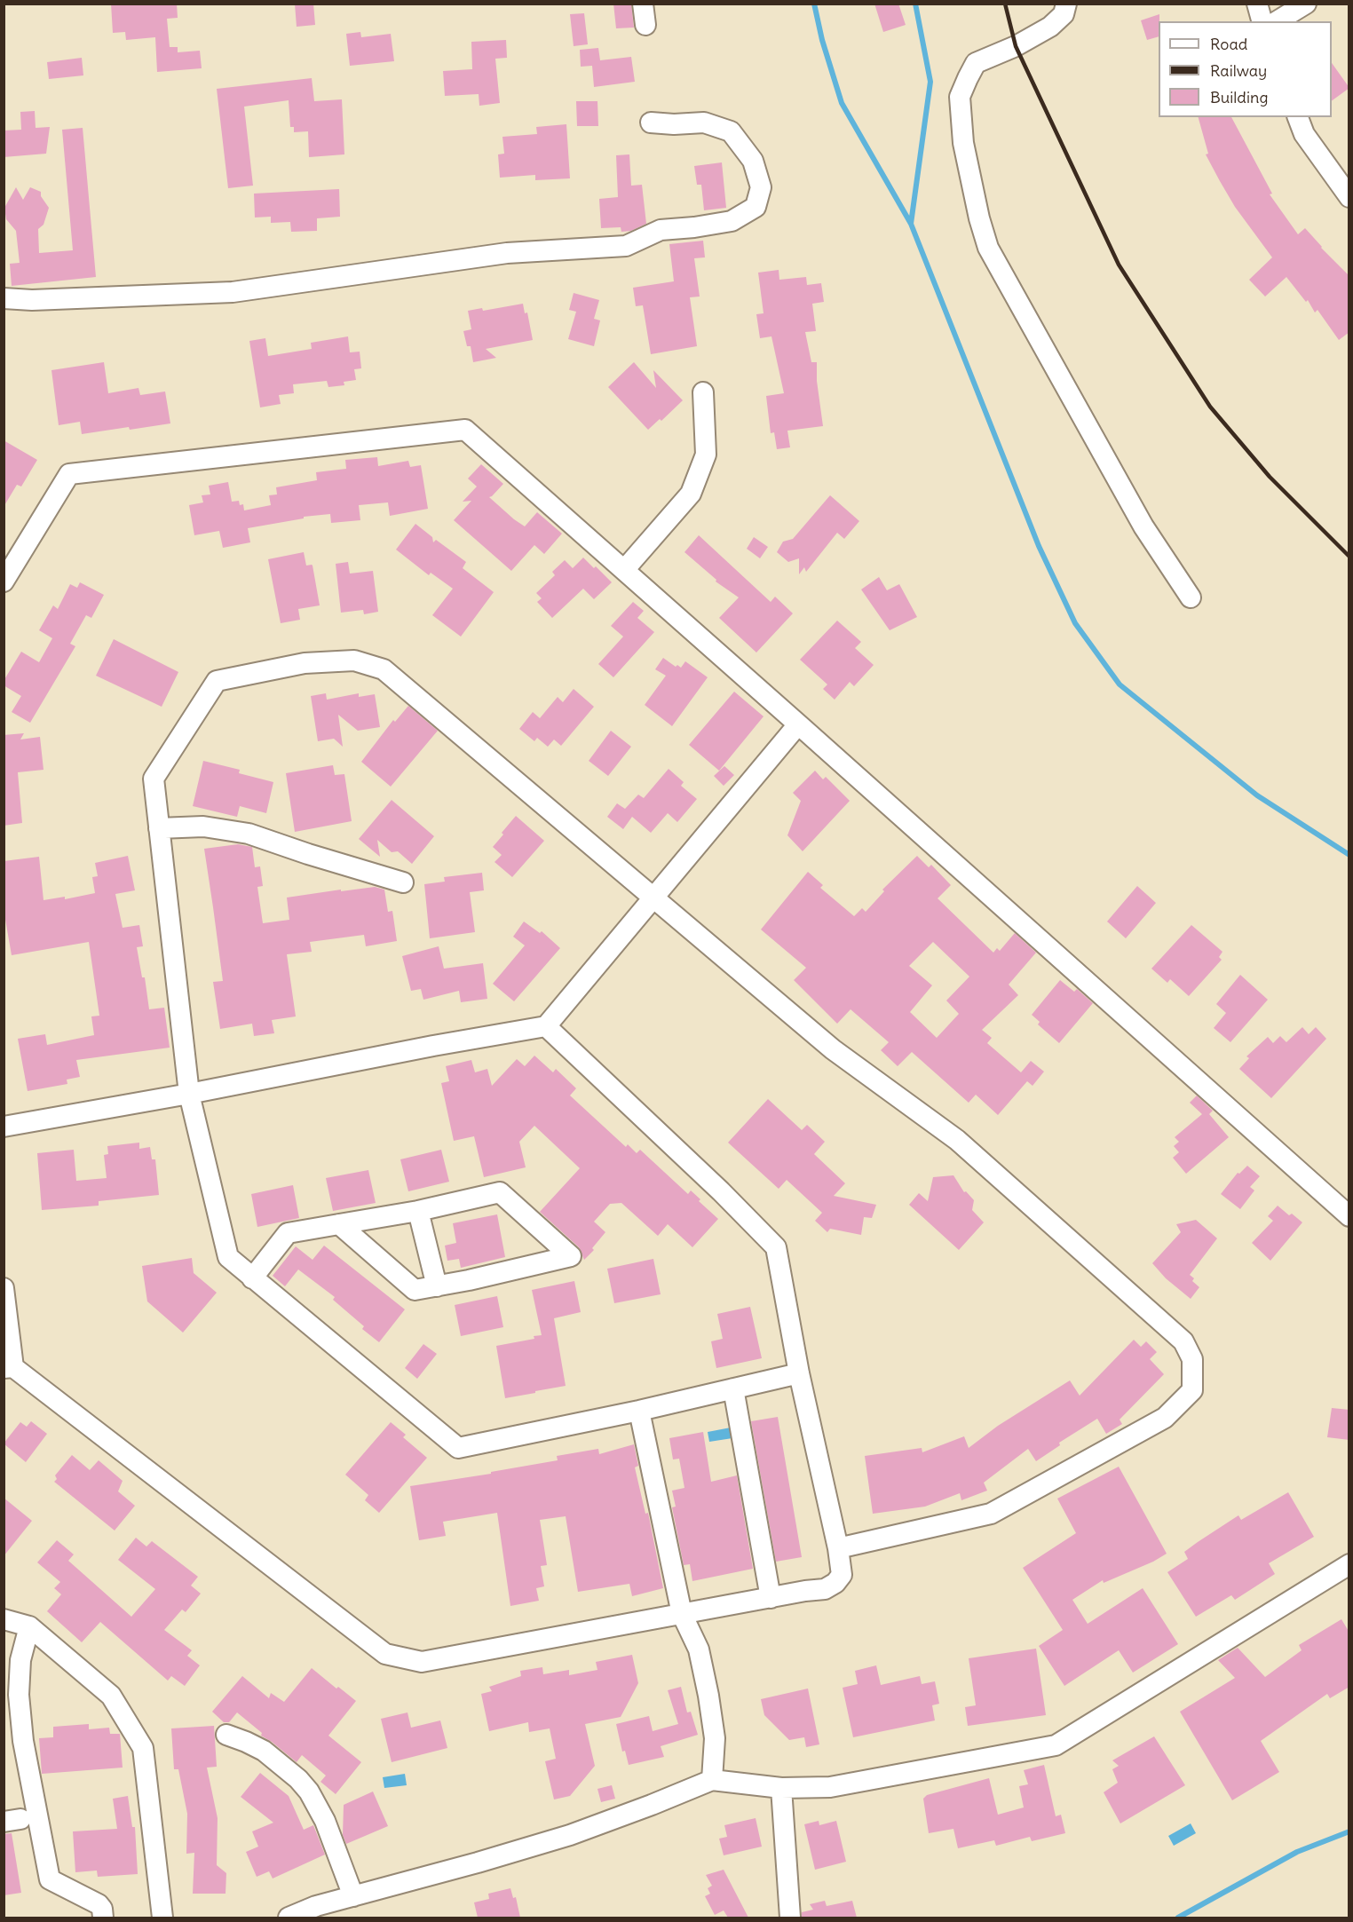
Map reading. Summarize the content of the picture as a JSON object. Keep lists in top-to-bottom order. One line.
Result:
{"legend":["Road","Railway","Building"]}
